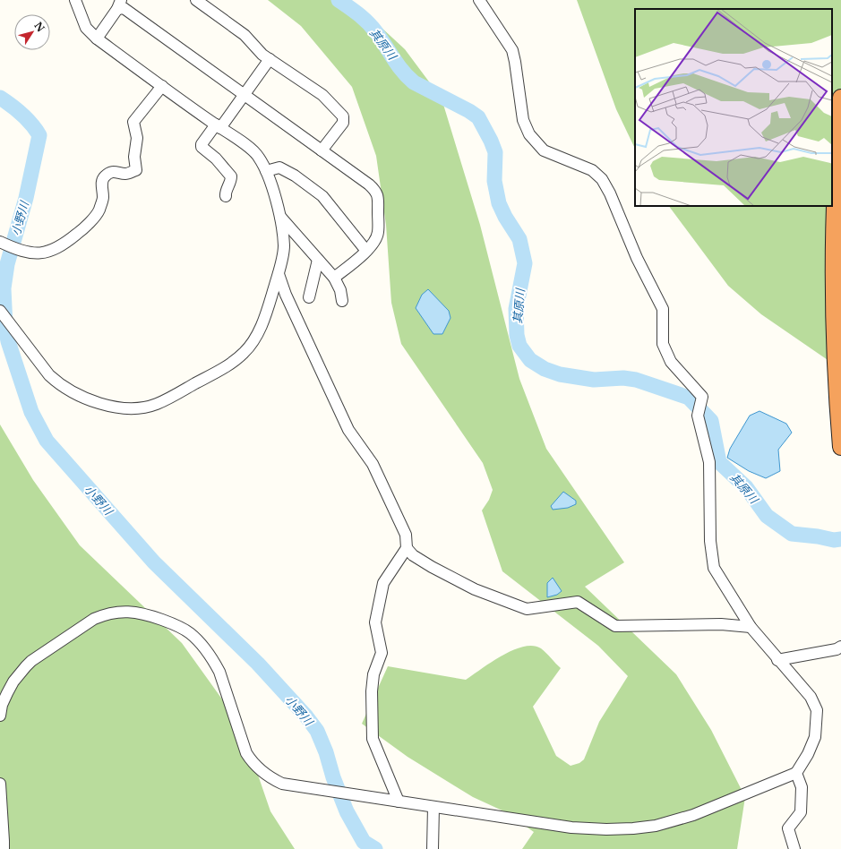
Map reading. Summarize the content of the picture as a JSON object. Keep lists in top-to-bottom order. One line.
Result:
{"water":["其原川","小野川"],"north":"top right"}
